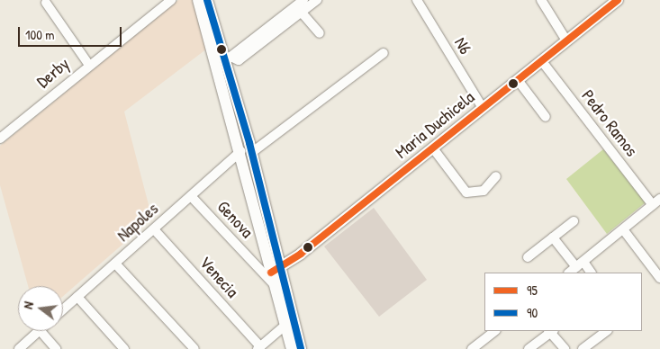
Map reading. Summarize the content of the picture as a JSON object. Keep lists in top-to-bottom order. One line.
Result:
{"streets":{"main road":["Maria Duchicela"],"street":["N6","Derby","Pedro Ramos","Genova","Napoles","Venecia"]},"crossings":[["N6","Maria Duchicela"],["Pedro Ramos","Maria Duchicela"],["Genova","Napoles"],["Napoles","Venecia"]],"lines":["transit line 95","transit line 90"],"legend":["95","90"],"scale_bar":"100 m","north":"left"}
